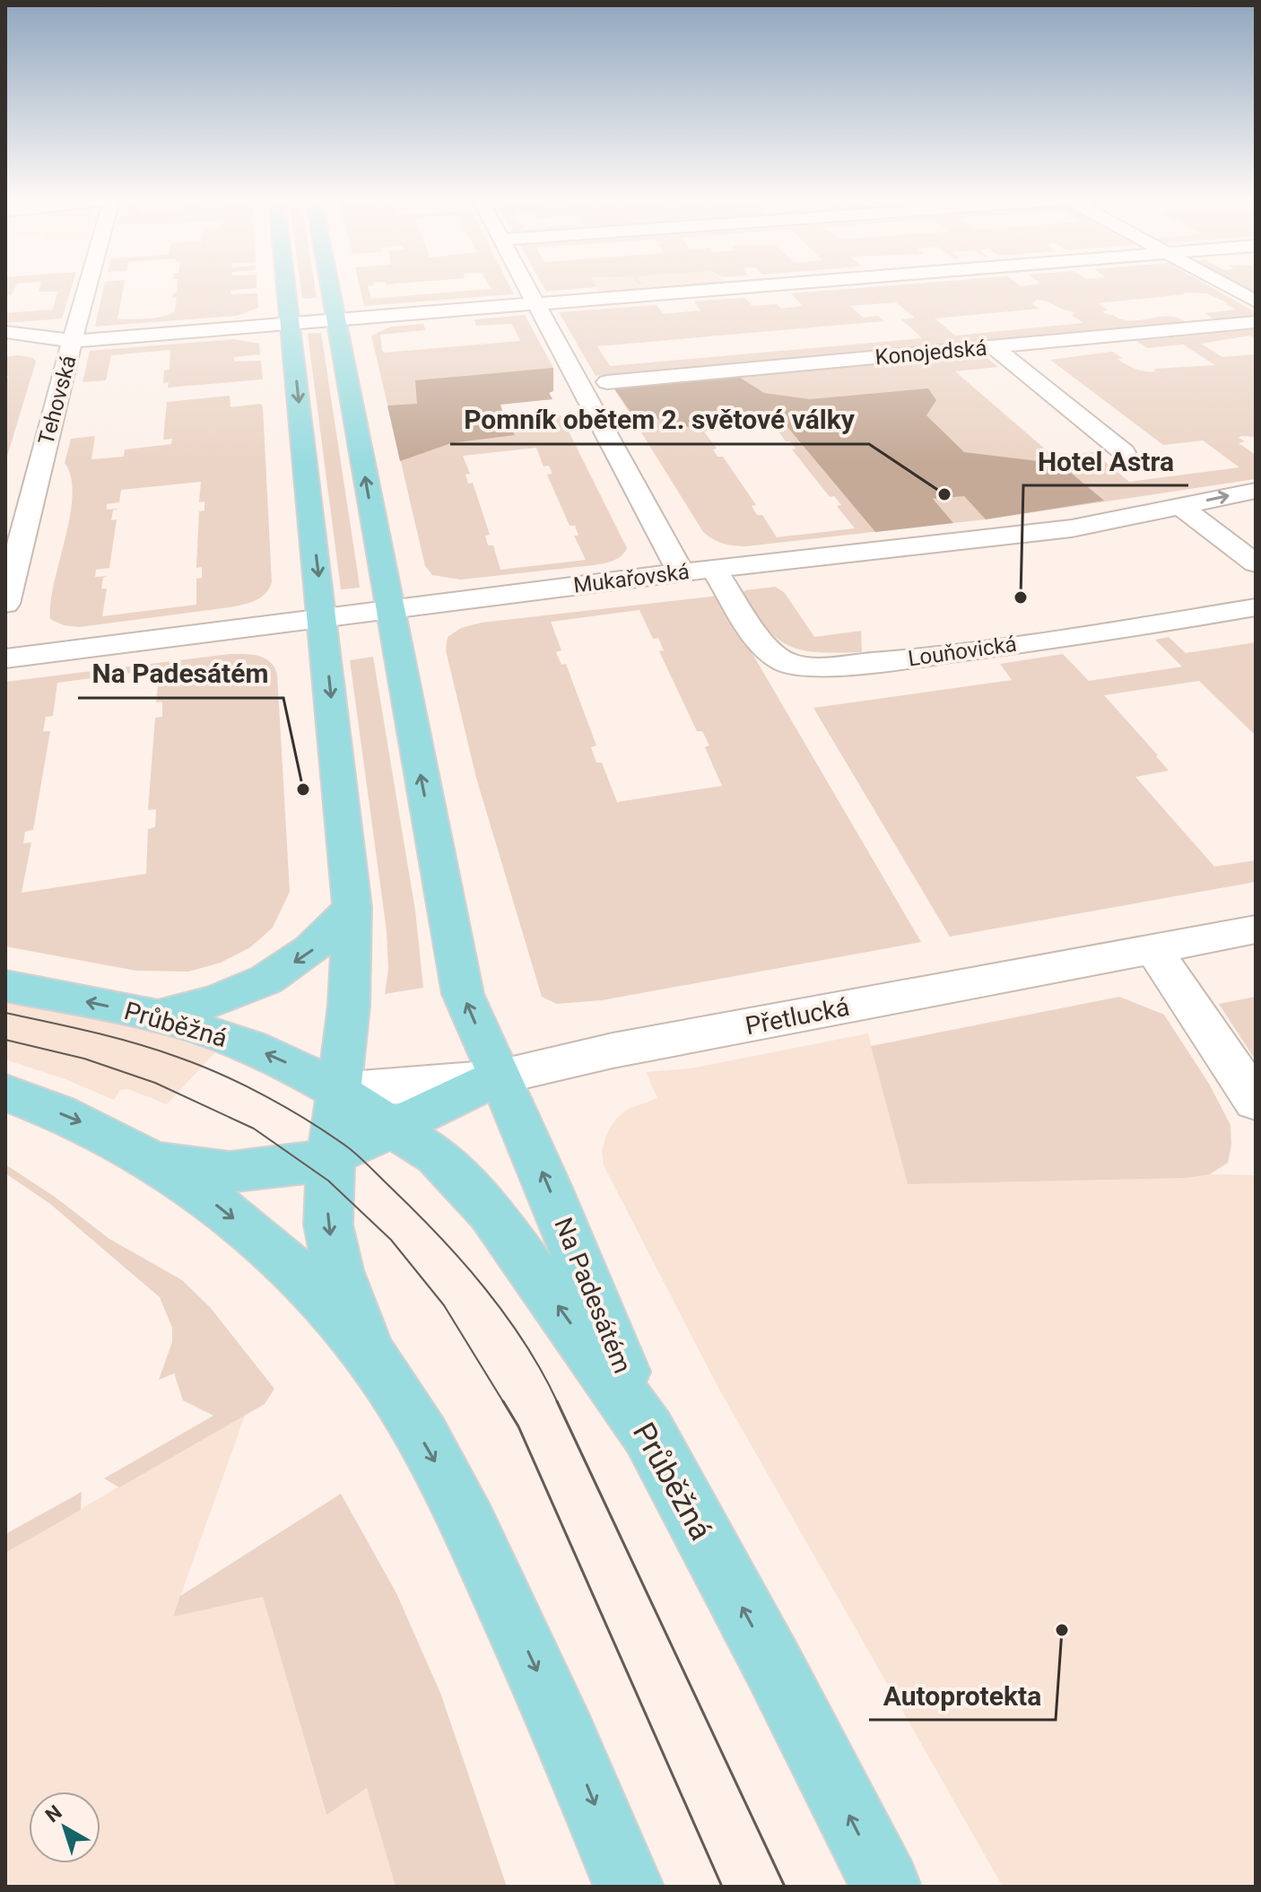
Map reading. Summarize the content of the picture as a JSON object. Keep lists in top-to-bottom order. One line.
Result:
{"streets":{"main road":["Průběžná","Na Padesátém"],"street":["Konojedská","Tehovská","Mukařovská","Louňovická","Přetlucká"]},"crossings":[["Mukařovská","Louňovická"],["Mukařovská","Na Padesátém"],["Přetlucká","Průběžná"],["Přetlucká","Na Padesátém"],["Průběžná","Na Padesátém"]],"places":["Pomník obětem 2. světové války","Hotel Astra","Na Padesátém","Autoprotekta"],"north":"top left"}
